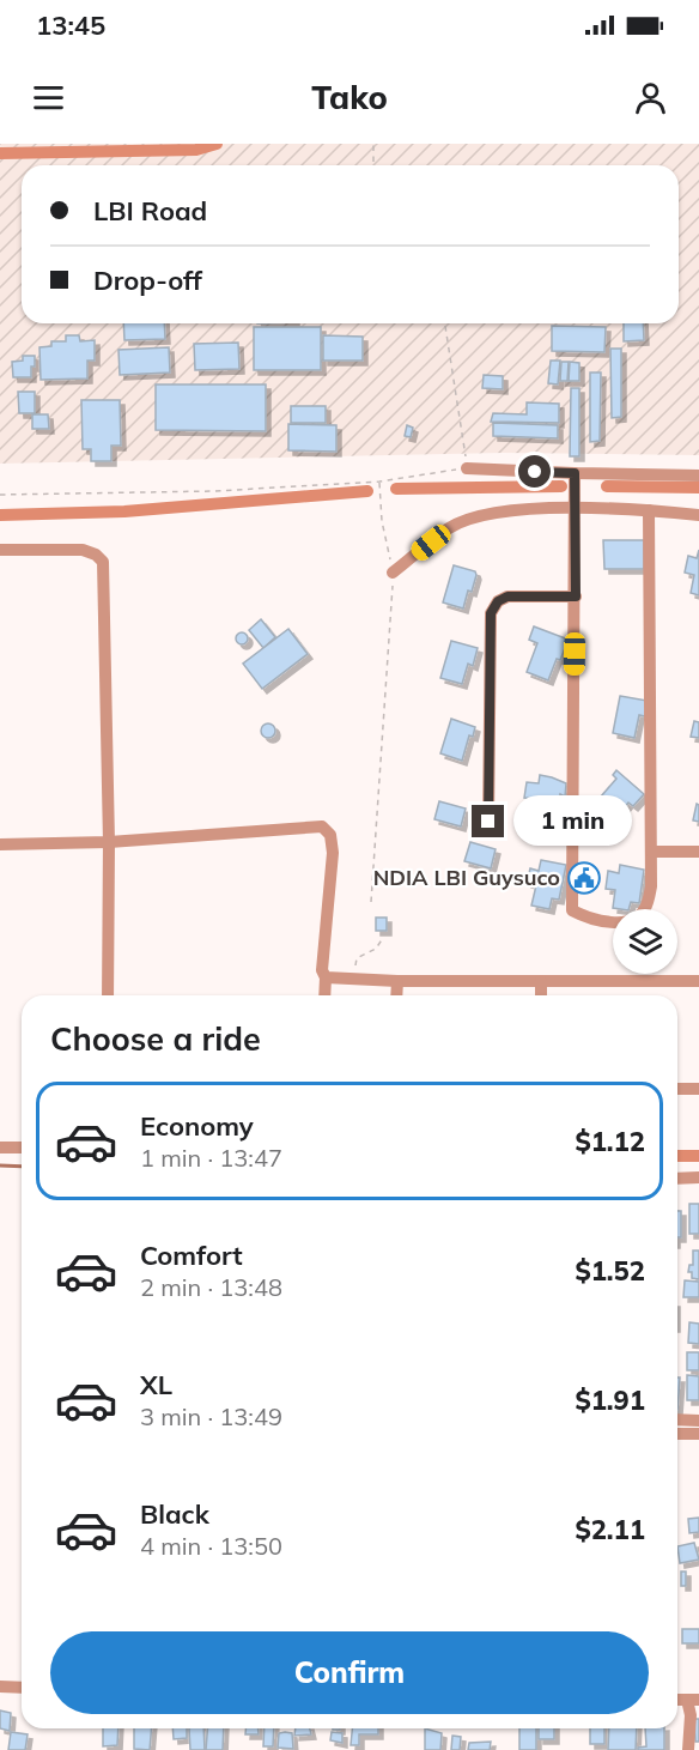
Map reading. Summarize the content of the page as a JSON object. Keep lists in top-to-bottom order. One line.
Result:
{"places":{"public building":["NDIA LBI Guysuco"]},"page":{"status":"13:45","header":"Tako","banner":["LBI Road","Drop-off"],"bubble":"1 min","heading":"Choose a ride","list":[{"name":"Economy","note":"1 min · 13:47","value":"$1.12"},{"name":"Comfort","note":"2 min · 13:48","value":"$1.52"},{"name":"XL","note":"3 min · 13:49","value":"$1.91"},{"name":"Black","note":"4 min · 13:50","value":"$2.11"}],"buttons":"Confirm"}}
